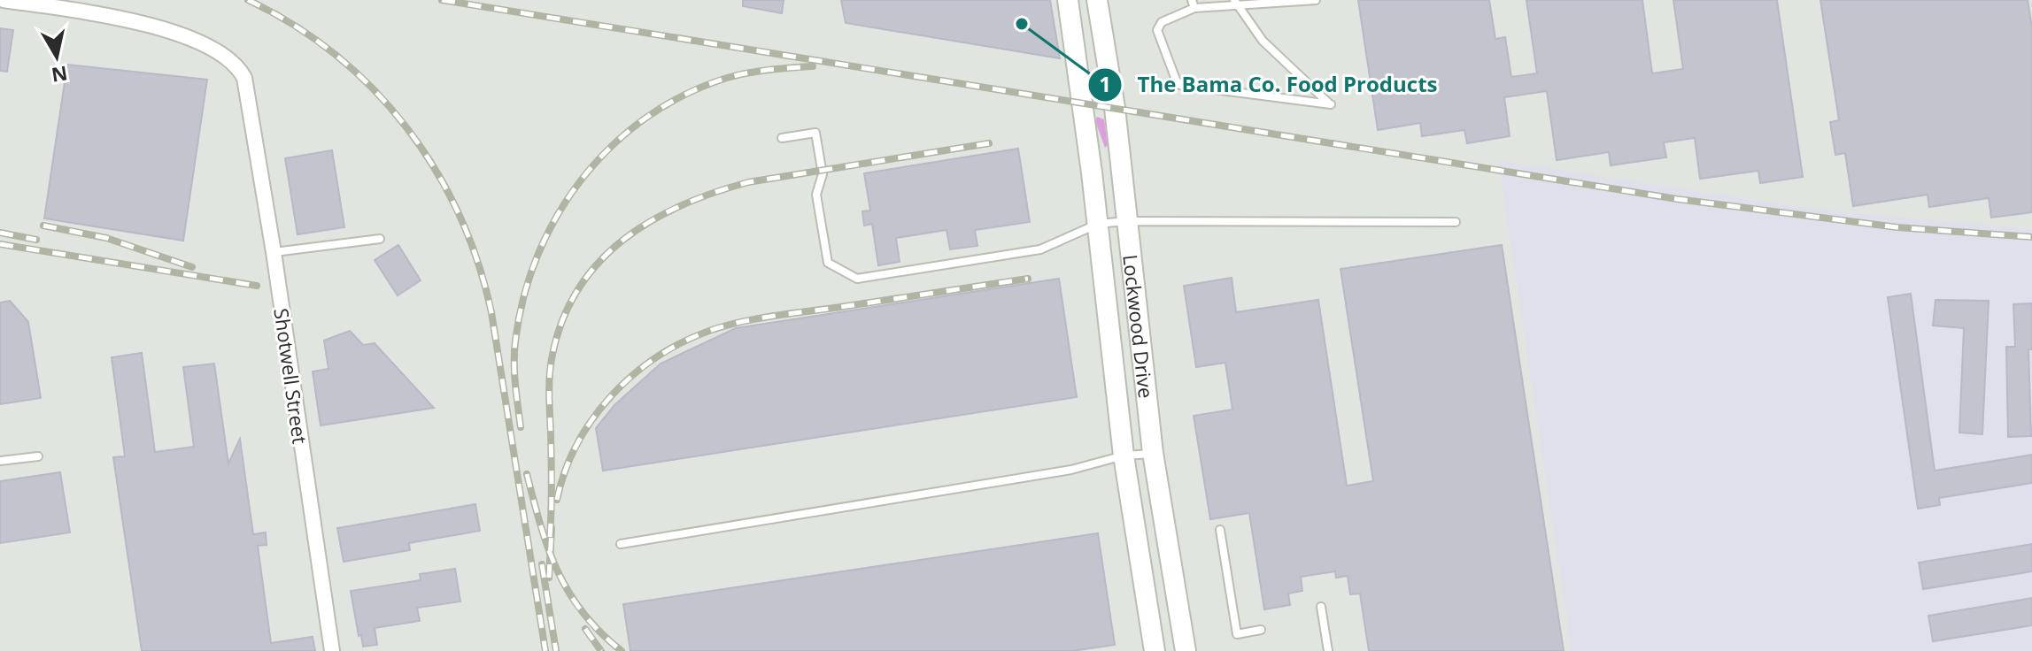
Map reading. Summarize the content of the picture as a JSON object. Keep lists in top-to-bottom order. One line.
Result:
{"streets":{"main road":["Lockwood Drive"],"street":["Shotwell Street"]},"places":["The Bama Co. Food Products"],"north":"bottom"}
